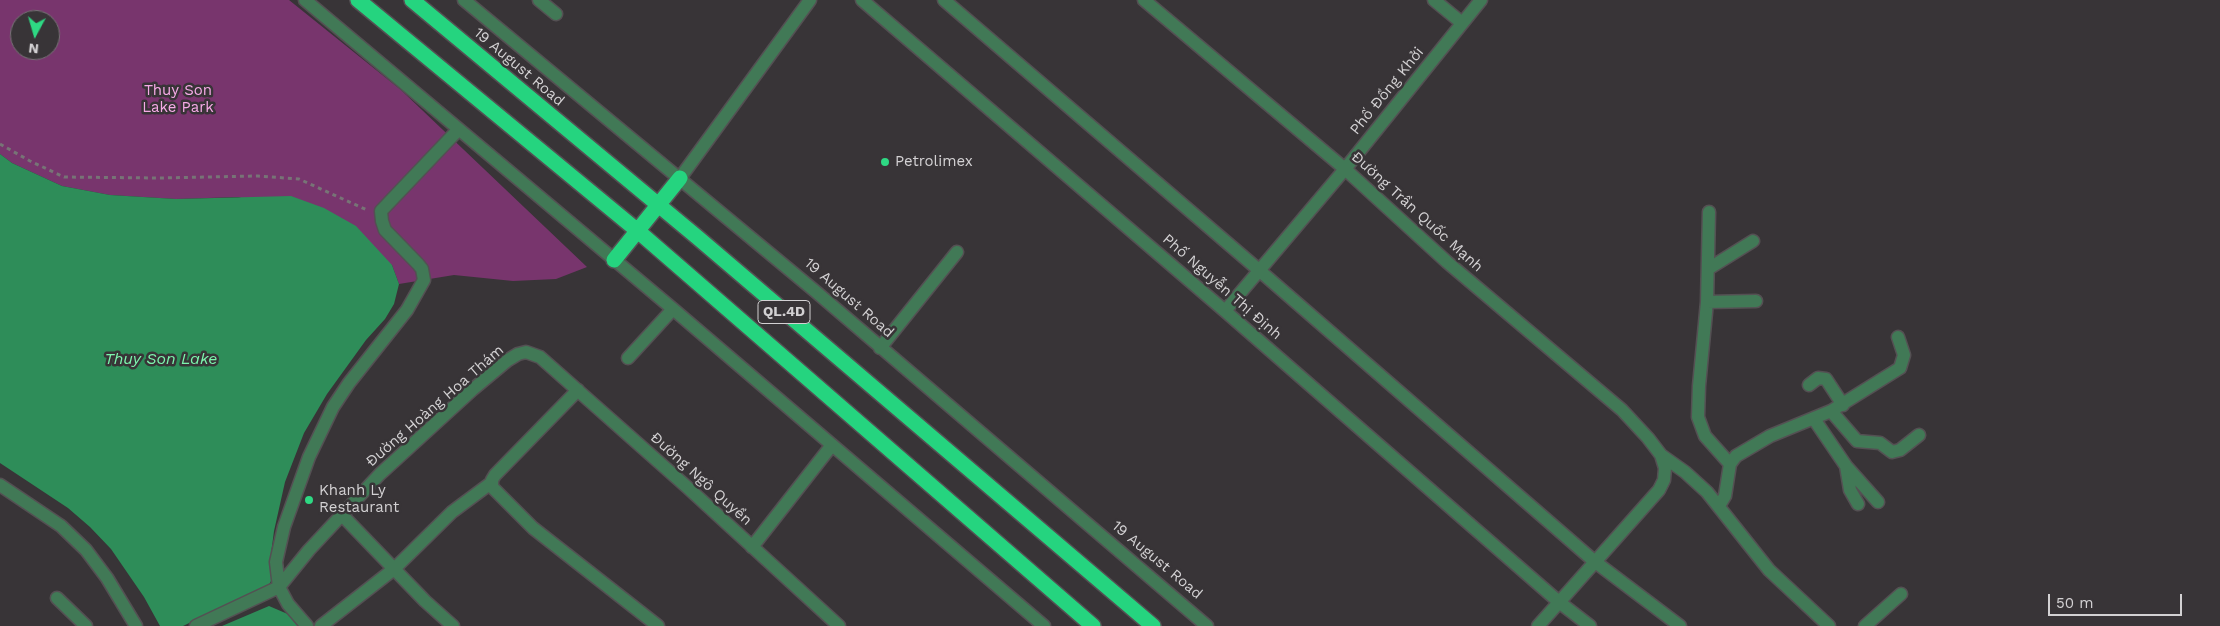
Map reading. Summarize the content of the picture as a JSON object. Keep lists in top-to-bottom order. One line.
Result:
{"streets":{"highway":["19 August Road","QL.4D"],"street":["Phố Đồng Khởi","Đường Trần Quốc Mạnh","Phố Nguyễn Thị Định","Đường Hoàng Hoa Thám","Đường Ngô Quyền"]},"crossings":[["Phố Đồng Khởi","Đường Trần Quốc Mạnh"],["Phố Đồng Khởi","Phố Nguyễn Thị Định"],["Đường Hoàng Hoa Thám","Đường Ngô Quyền"]],"water":["Thuy Son Lake"],"parks":["Thuy Son Lake Park"],"places":["Petrolimex","Khanh Ly Restaurant"],"scale_bar":"50 m","north":"bottom"}
